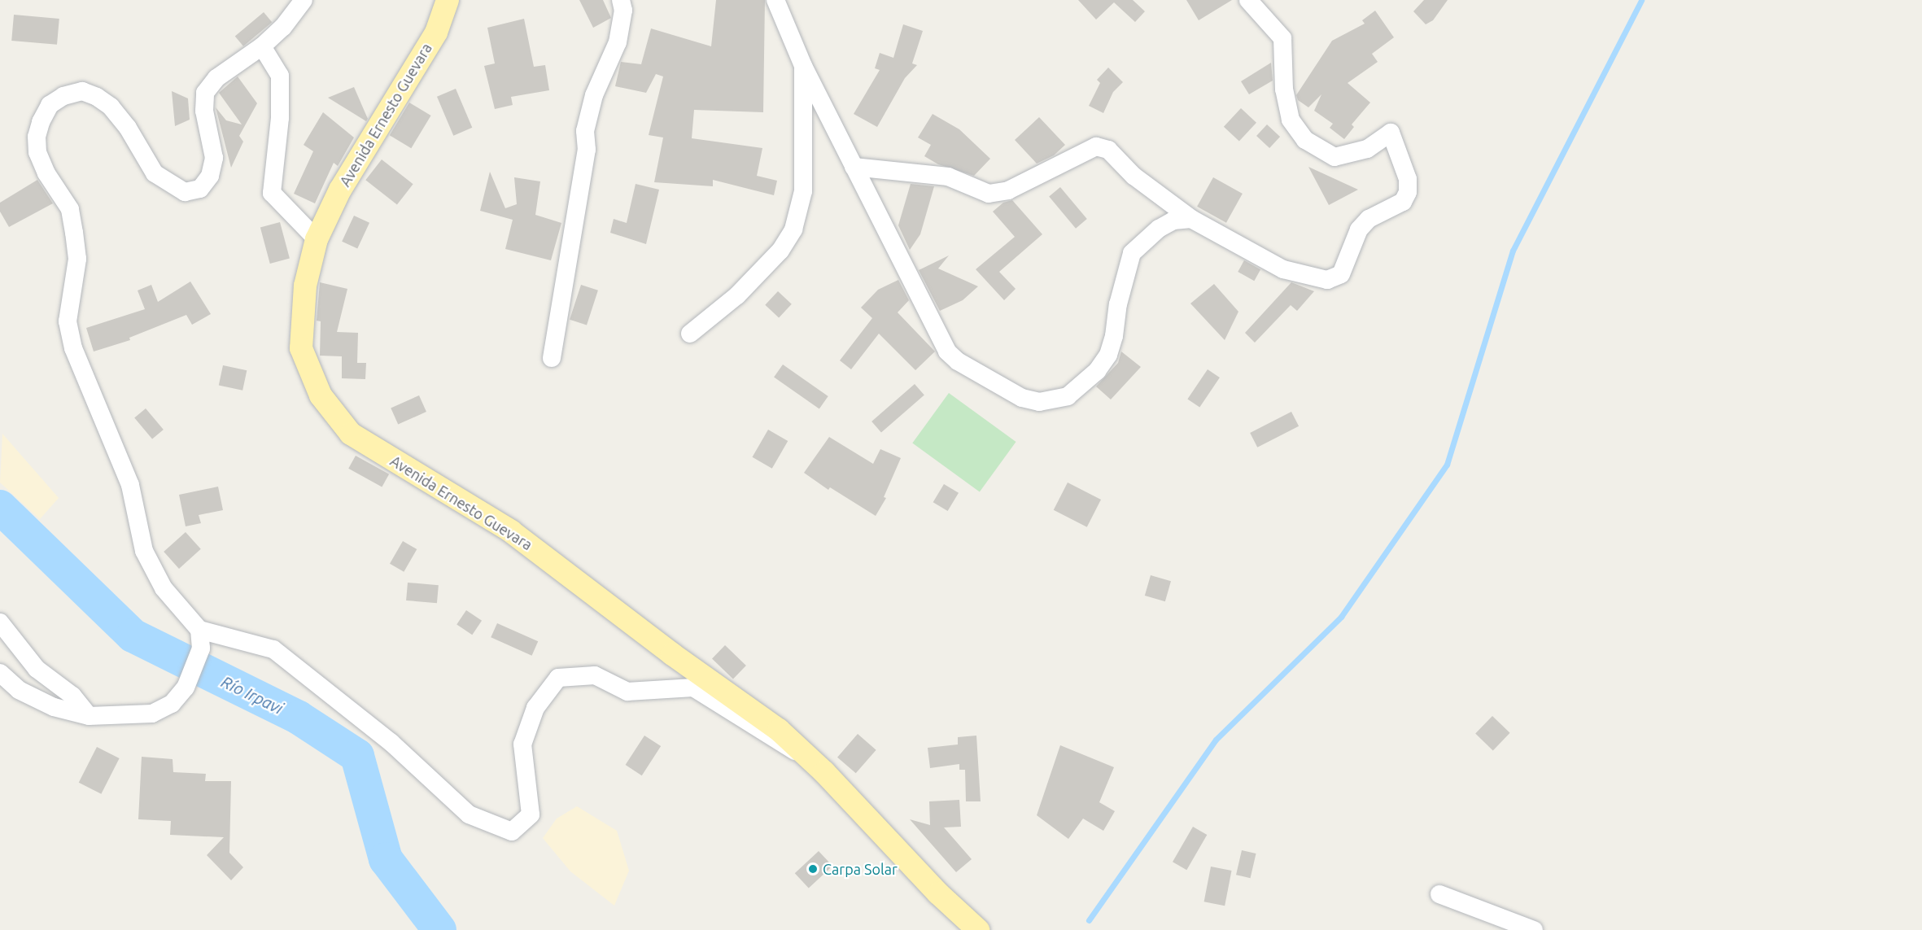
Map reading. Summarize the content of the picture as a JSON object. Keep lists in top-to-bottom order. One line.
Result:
{"streets":{"main road":["Avenida Ernesto Guevara"]},"water":["Río Irpavi"],"places":["Carpa Solar"]}
